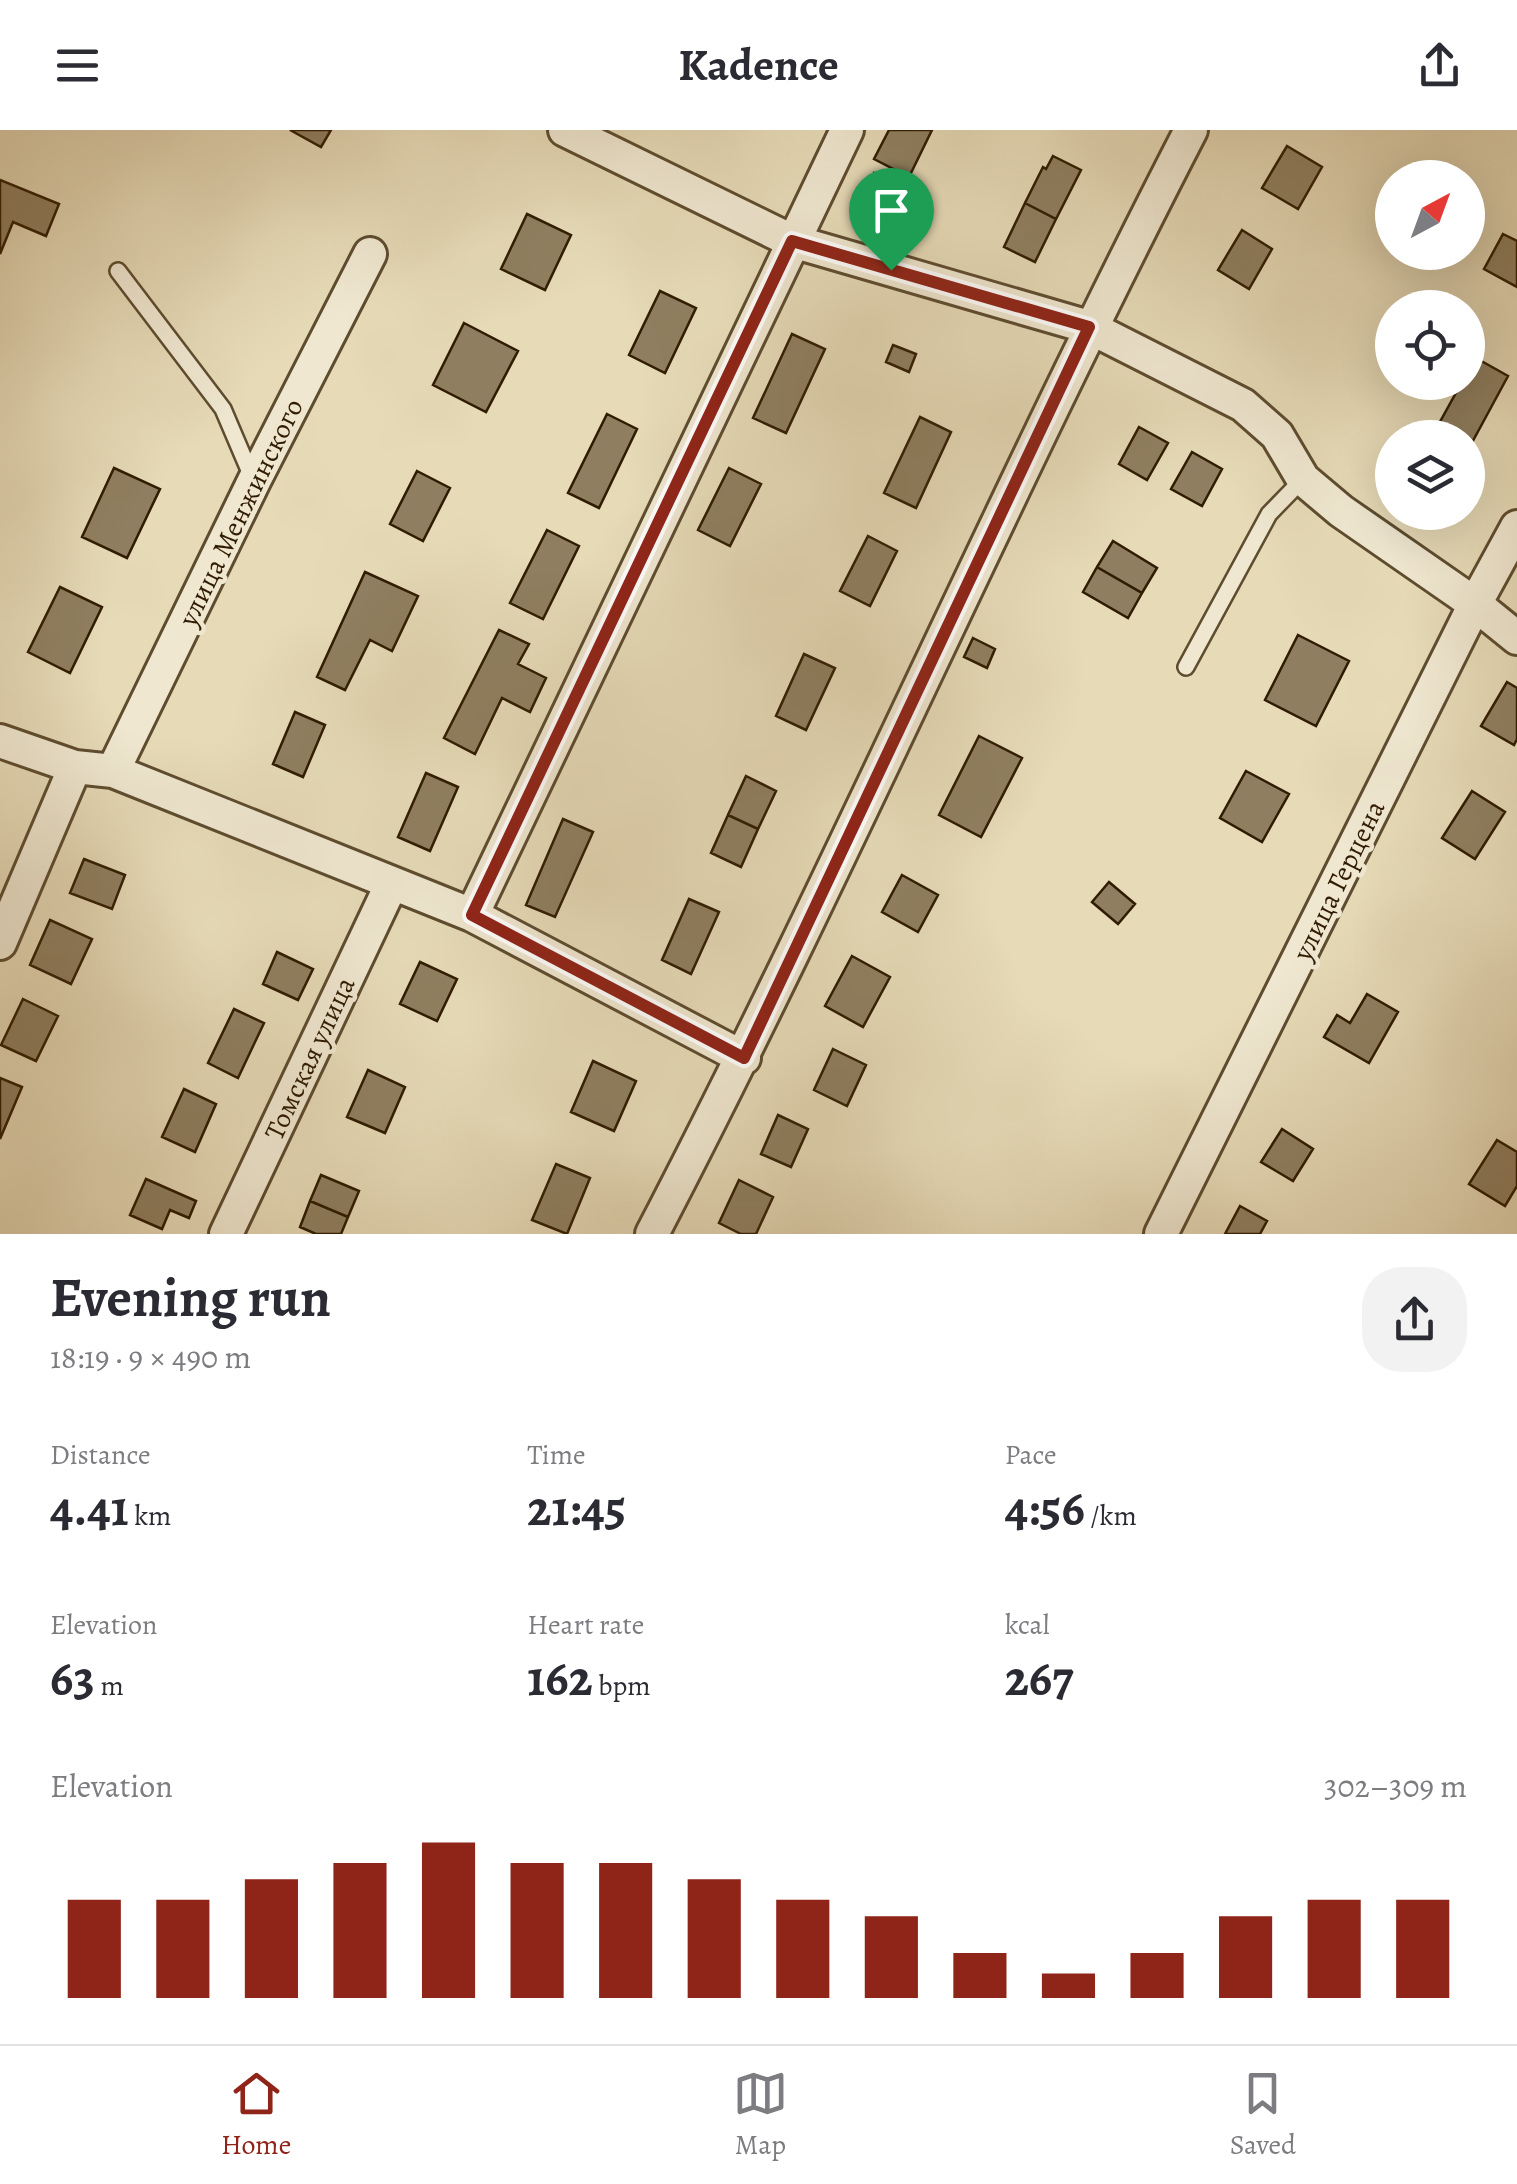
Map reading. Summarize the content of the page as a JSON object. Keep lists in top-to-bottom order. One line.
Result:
{"streets":{"street":["улица Менжинского","улица Герцена","Томская улица"]},"north":"top right","page":{"header":"Kadence","heading":["Evening run","18:19 · 9 × 490 m"],"stats":[["Distance","4.41 km"],["Time","21:45"],["Pace","4:56 /km"],["Elevation","63 m"],["Heart rate","162 bpm"],["kcal","267"]],"chart":["Elevation","302–309 m"],"tabs":["Home","Map","Saved"]}}
